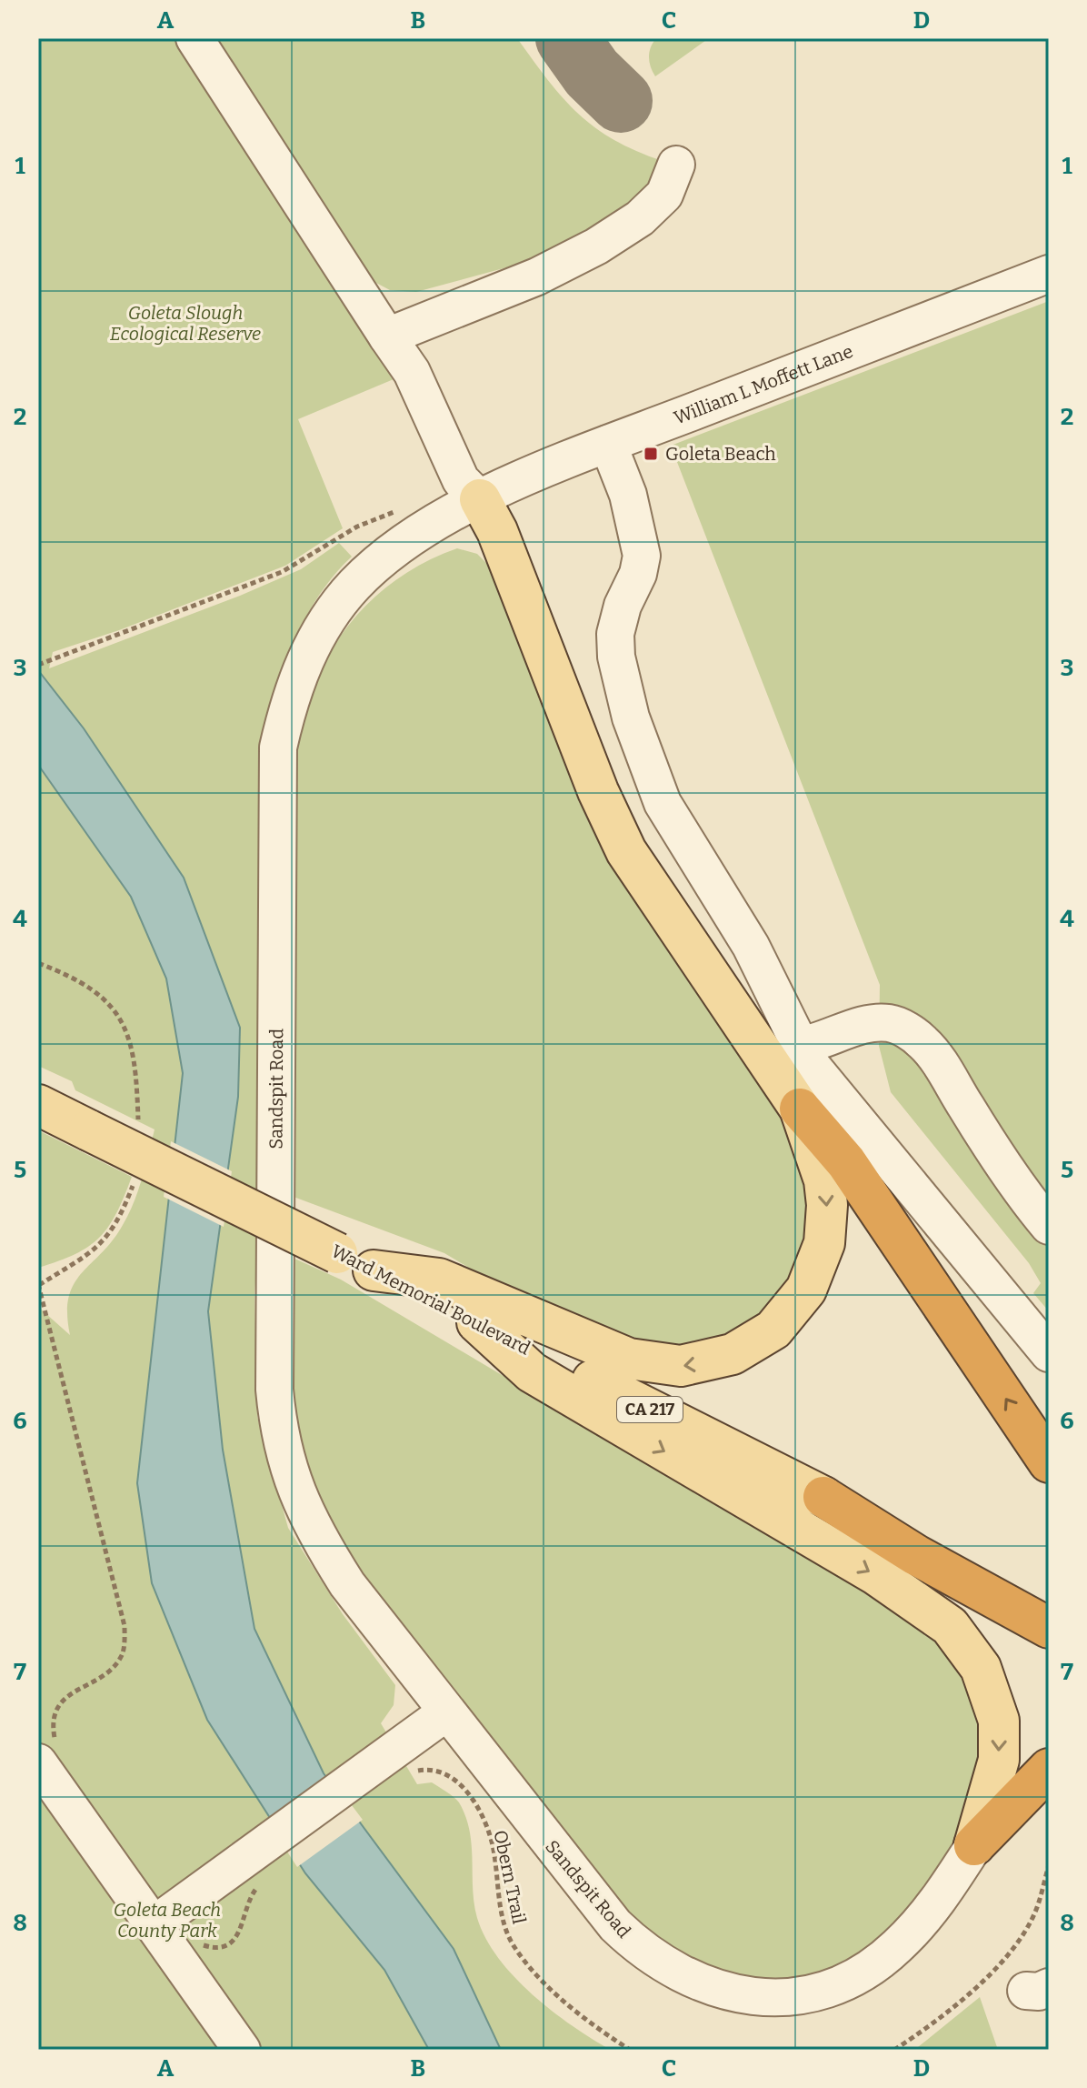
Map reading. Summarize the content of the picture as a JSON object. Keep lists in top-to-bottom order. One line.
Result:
{"streets":{"highway":["Ward Memorial Boulevard","CA 217"],"street":["William L Moffett Lane","Sandspit Road"],"path":["Obern Trail"]},"crossings":[["William L Moffett Lane","Sandspit Road"]],"parks":["Goleta Slough Ecological Reserve","Goleta Beach County Park"],"places":{"transit":["Goleta Beach"]},"grid":{"columns":["A","B","C","D"],"rows":["1","2","3","4","5","6","7","8"]}}
